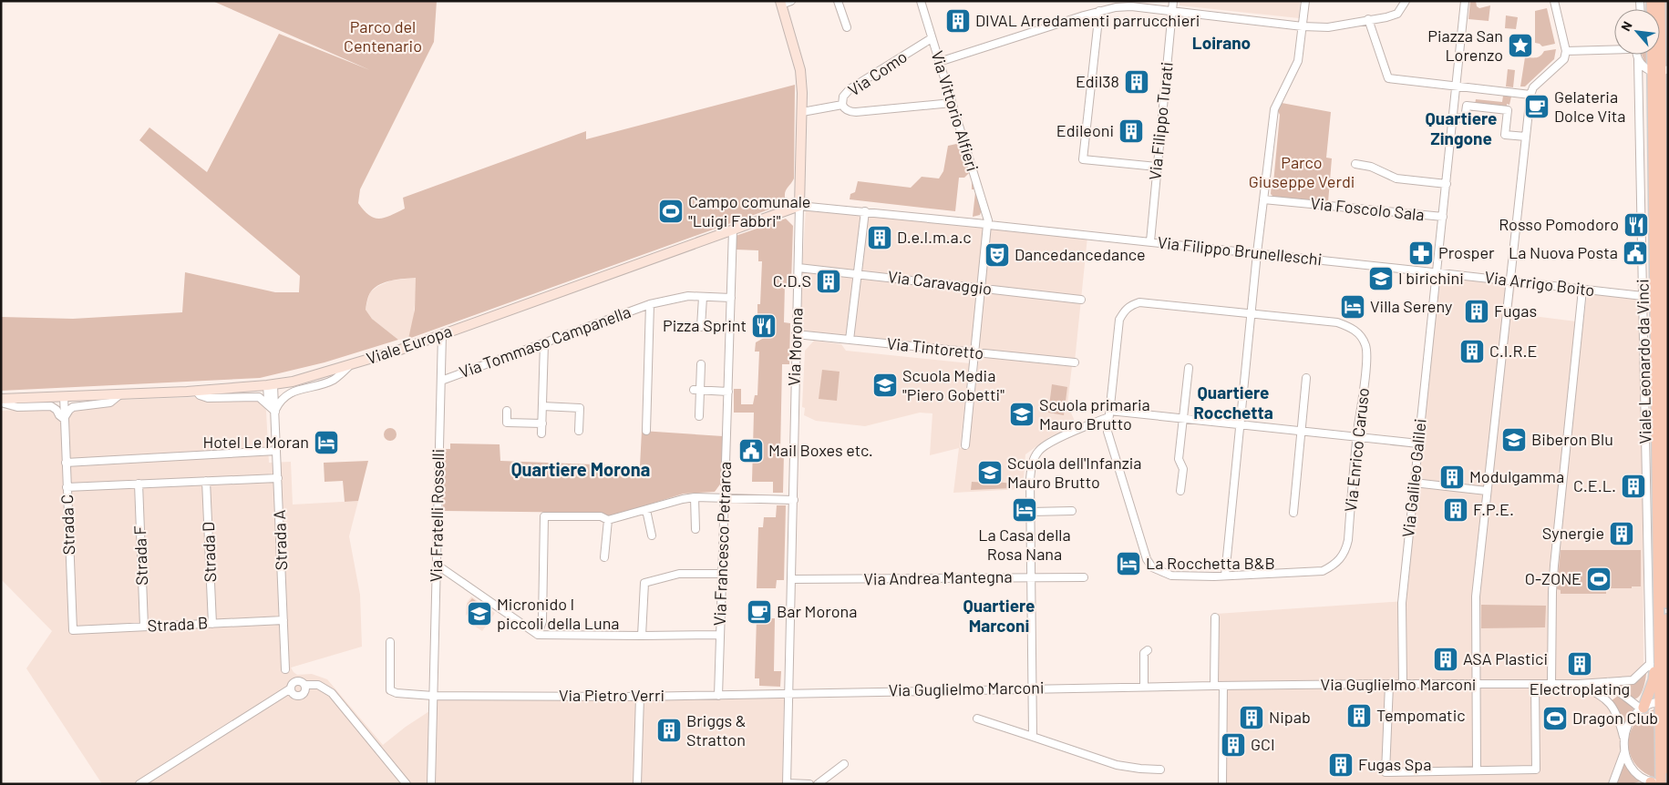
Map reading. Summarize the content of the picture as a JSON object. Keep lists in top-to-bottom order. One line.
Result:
{"streets":{"main road":["Viale Europa","Via Morona"],"street":["Via Como","Via Vittorio Alfieri","Via Filippo Turati","Via Foscolo Sala","Via Filippo Brunelleschi","Via Caravaggio","Via Arrigo Boito","Via Tommaso Campanella","Via Tintoretto","Viale Leonardo da Vinci","Via Enrico Caruso","Via Galileo Galilei","Via Fratelli Rosselli","Strada C","Strada A","Via Francesco Petrarca","Strada D","Strada F","Via Andrea Mantegna","Strada B","Via Guglielmo Marconi","Via Pietro Verri"]},"crossings":[["Via Como","Via Vittorio Alfieri"],["Via Como","Via Morona"],["Via Vittorio Alfieri","Via Filippo Brunelleschi"],["Via Filippo Turati","Via Filippo Brunelleschi"],["Via Foscolo Sala","Via Galileo Galilei"],["Via Filippo Brunelleschi","Via Arrigo Boito"],["Via Filippo Brunelleschi","Viale Europa"],["Via Filippo Brunelleschi","Via Morona"],["Via Filippo Brunelleschi","Via Galileo Galilei"],["Via Caravaggio","Via Morona"],["Via Arrigo Boito","Viale Leonardo da Vinci"],["Via Arrigo Boito","Via Galileo Galilei"],["Via Tommaso Campanella","Via Fratelli Rosselli"],["Via Tommaso Campanella","Via Francesco Petrarca"],["Viale Europa","Via Morona"],["Viale Europa","Via Fratelli Rosselli"],["Viale Europa","Strada C"],["Viale Europa","Strada A"],["Viale Europa","Via Francesco Petrarca"],["Via Morona","Via Tintoretto"],["Via Morona","Via Andrea Mantegna"],["Via Morona","Via Guglielmo Marconi"],["Via Morona","Via Pietro Verri"],["Via Galileo Galilei","Via Guglielmo Marconi"],["Via Fratelli Rosselli","Via Pietro Verri"],["Strada C","Strada B"],["Strada A","Strada B"],["Via Francesco Petrarca","Via Pietro Verri"],["Strada D","Strada B"],["Strada F","Strada B"],["Via Guglielmo Marconi","Via Pietro Verri"]],"districts":["Loirano","Quartiere Zingone","Quartiere Rocchetta","Quartiere Morona","Quartiere Marconi"],"parks":["Parco del Centenario","Parco Giuseppe Verdi"],"places":{"building":["DIVAL Arredamenti parrucchieri","Edil38","Edileoni","D.e.l.m.a.c","C.D.S","Fugas","C.I.R.E","Modulgamma","C.E.L.","F.P.E.","Synergie","ASA Plastici","Electroplating","Tempomatic","Nipab","Briggs & Stratton","GCI","Fugas Spa"],"place":["Piazza San Lorenzo"],"cafe":["Gelateria Dolce Vita","Bar Morona"],"sports":["Campo comunale \"Luigi Fabbri\"","O-ZONE","Dragon Club"],"restaurant":["Rosso Pomodoro","Pizza Sprint"],"pharmacy":["Prosper"],"public building":["La Nuova Posta","Mail Boxes etc."],"theatre":["Dancedancedance"],"school or university":["I birichini","Scuola Media \"Piero Gobetti\"","Scuola primaria Mauro Brutto","Biberon Blu","Scuola dell'Infanzia Mauro Brutto","Micronido I piccoli della Luna"],"hotel":["Villa Sereny","Hotel Le Moran","La Casa della Rosa Nana","La Rocchetta B&B"]},"north":"top left"}
